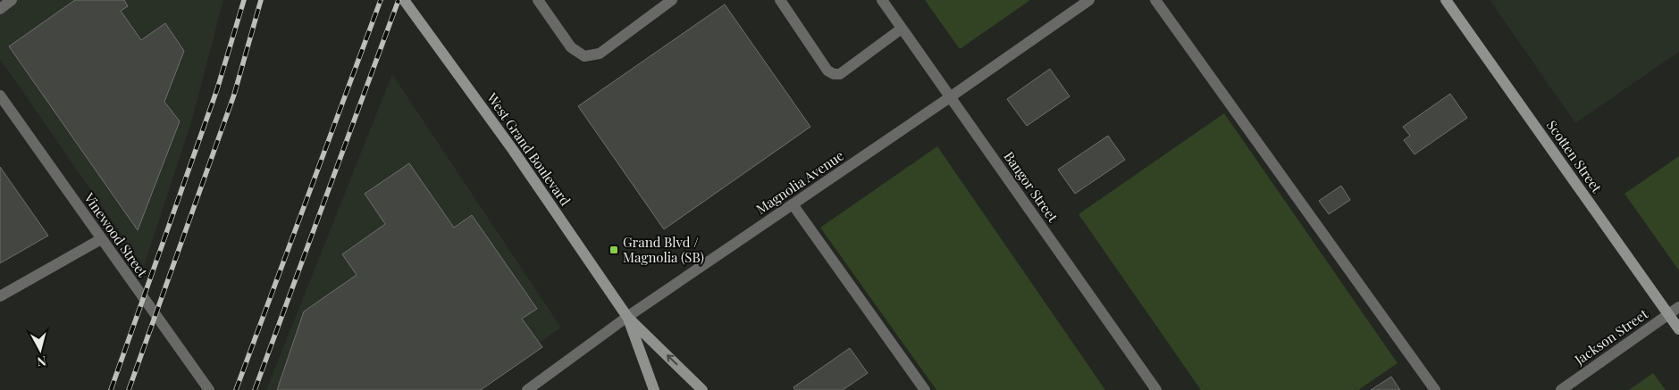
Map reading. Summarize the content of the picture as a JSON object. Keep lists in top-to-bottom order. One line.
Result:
{"streets":{"main road":["West Grand Boulevard","Scotten Street"],"street":["Magnolia Avenue","Bangor Street","Vinewood Street","Jackson Street"]},"crossings":[["West Grand Boulevard","Magnolia Avenue"],["Scotten Street","Jackson Street"],["Magnolia Avenue","Bangor Street"]],"places":{"transit":["Grand Blvd / Magnolia (SB)"]},"north":"bottom"}
